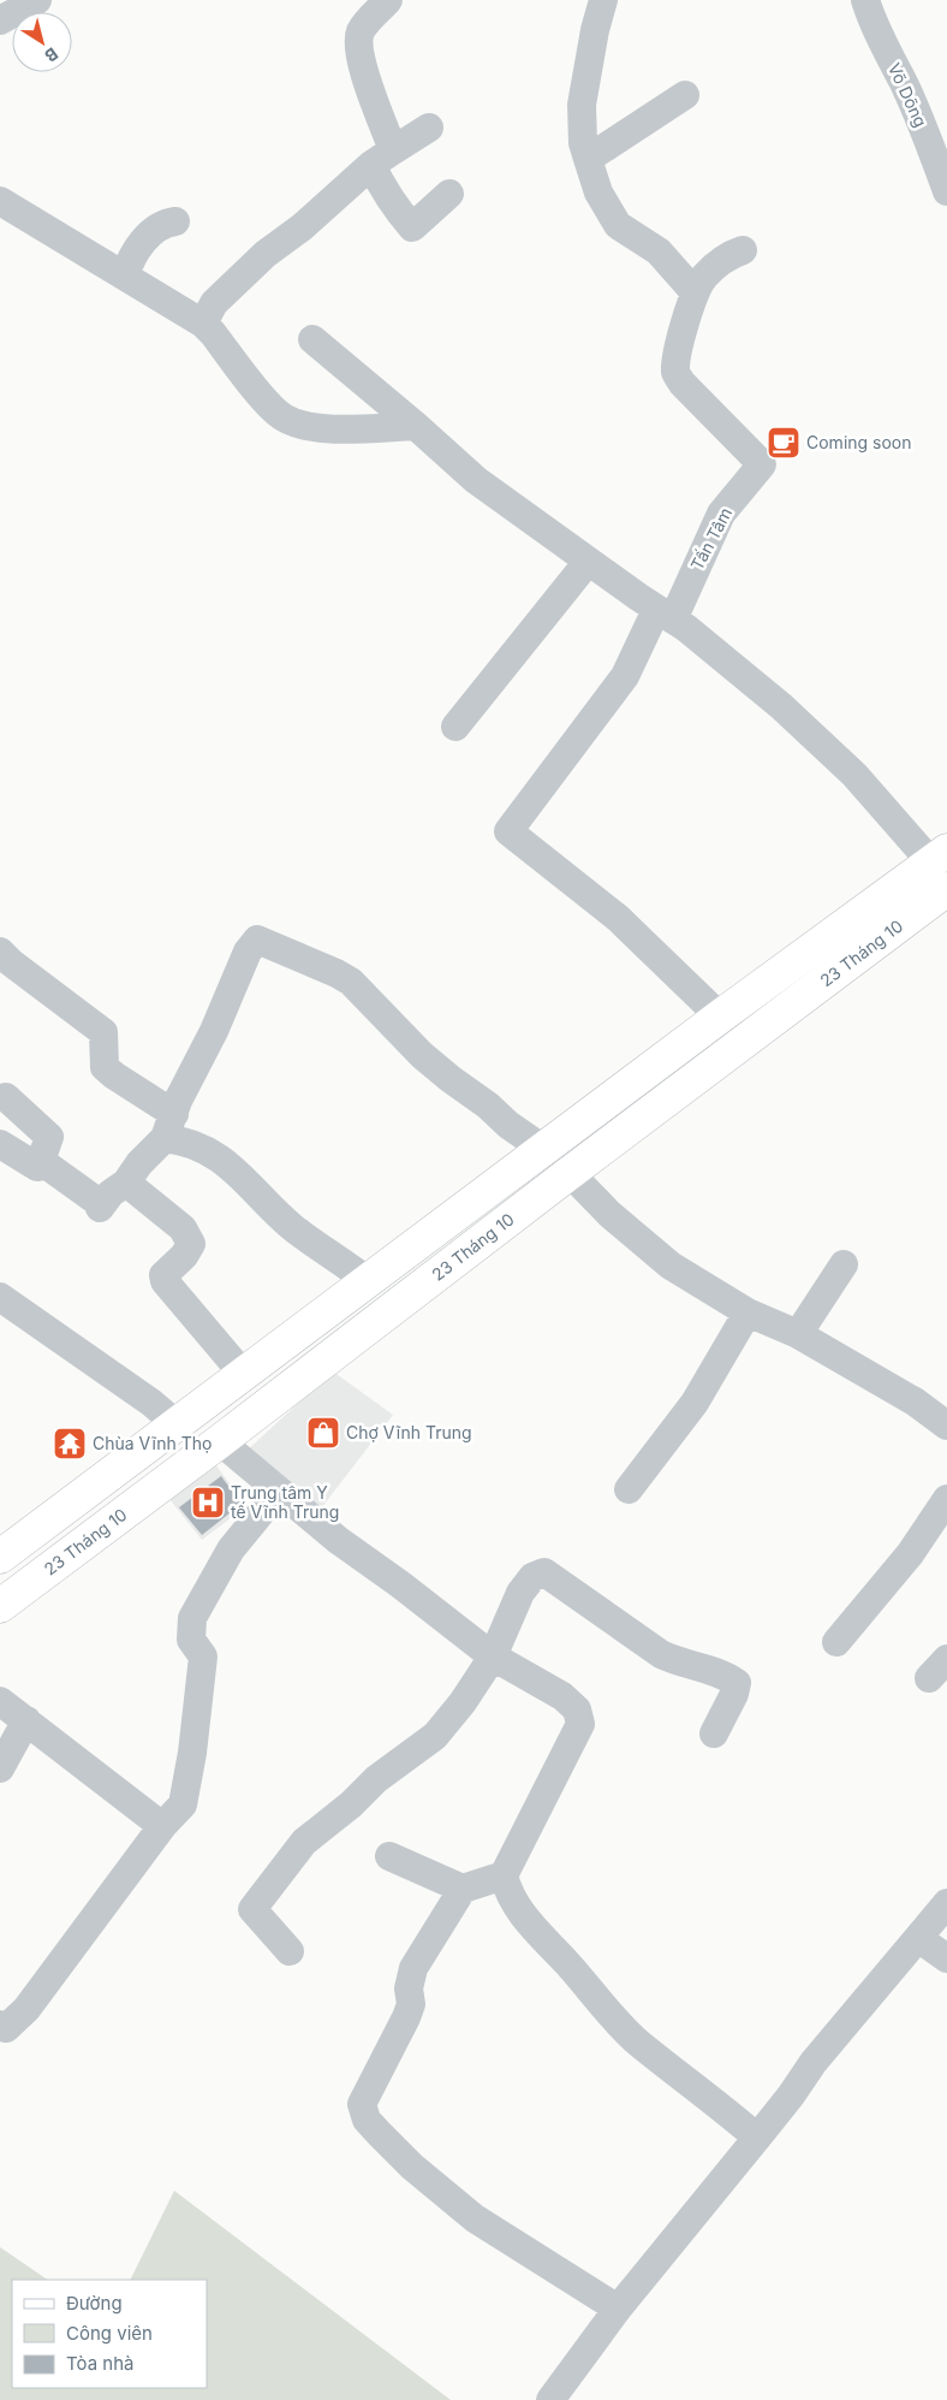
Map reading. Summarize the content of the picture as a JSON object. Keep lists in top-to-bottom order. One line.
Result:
{"streets":{"main road":["23 Tháng 10"],"street":["Võ Dõng","Tấn Tâm"]},"crossings":[["Tấn Tâm","23 Tháng 10"]],"places":{"cafe":["Coming soon"],"shop":["Chợ Vĩnh Trung"],"temple":["Chùa Vĩnh Thọ"],"hospital":["Trung tâm Y tế Vĩnh Trung"]},"legend":["Đường","Công viên","Tòa nhà"],"north":"bottom right"}
